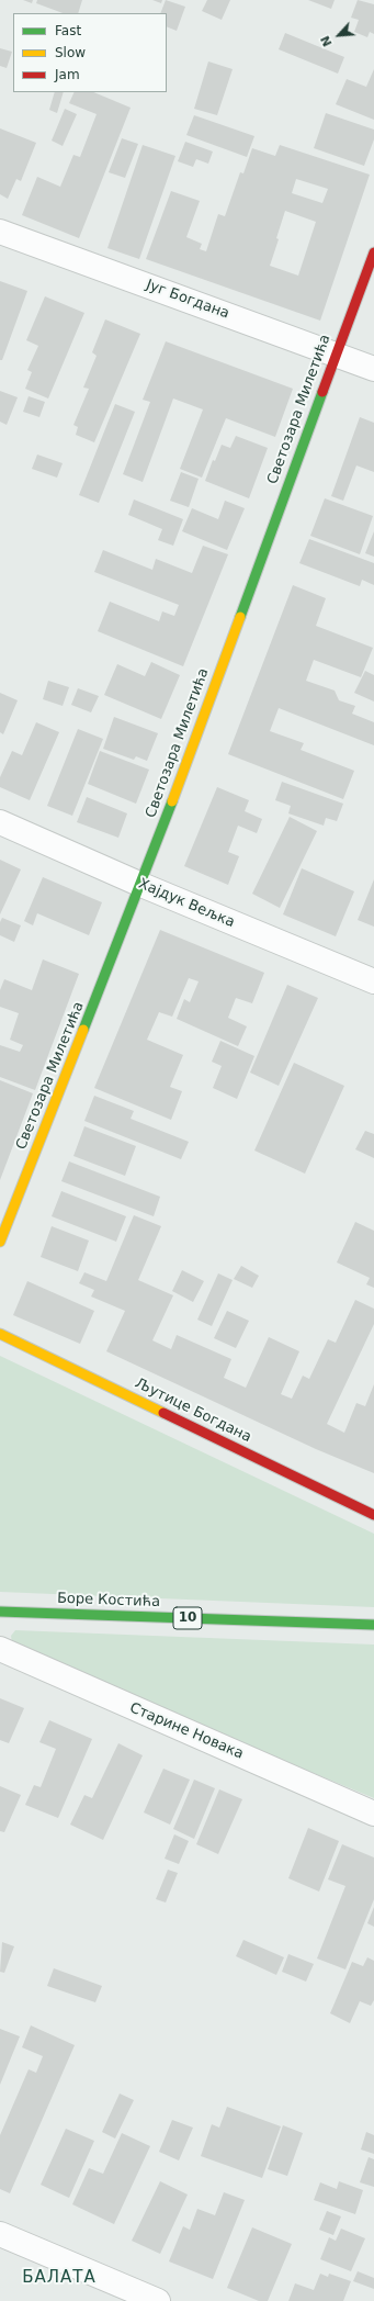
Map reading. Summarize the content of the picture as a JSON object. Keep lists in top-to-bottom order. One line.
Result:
{"streets":{"street":["Југ Богдана","Светозара Милетића","Хајдук Вељка","Љутице Богдана","Боре Костића","10","Старине Новака"]},"crossings":[["Југ Богдана","Светозара Милетића"],["Светозара Милетића","Хајдук Вељка"]],"districts":["БАЛАТА"],"legend":["Fast","Slow","Jam"],"north":"bottom left"}
